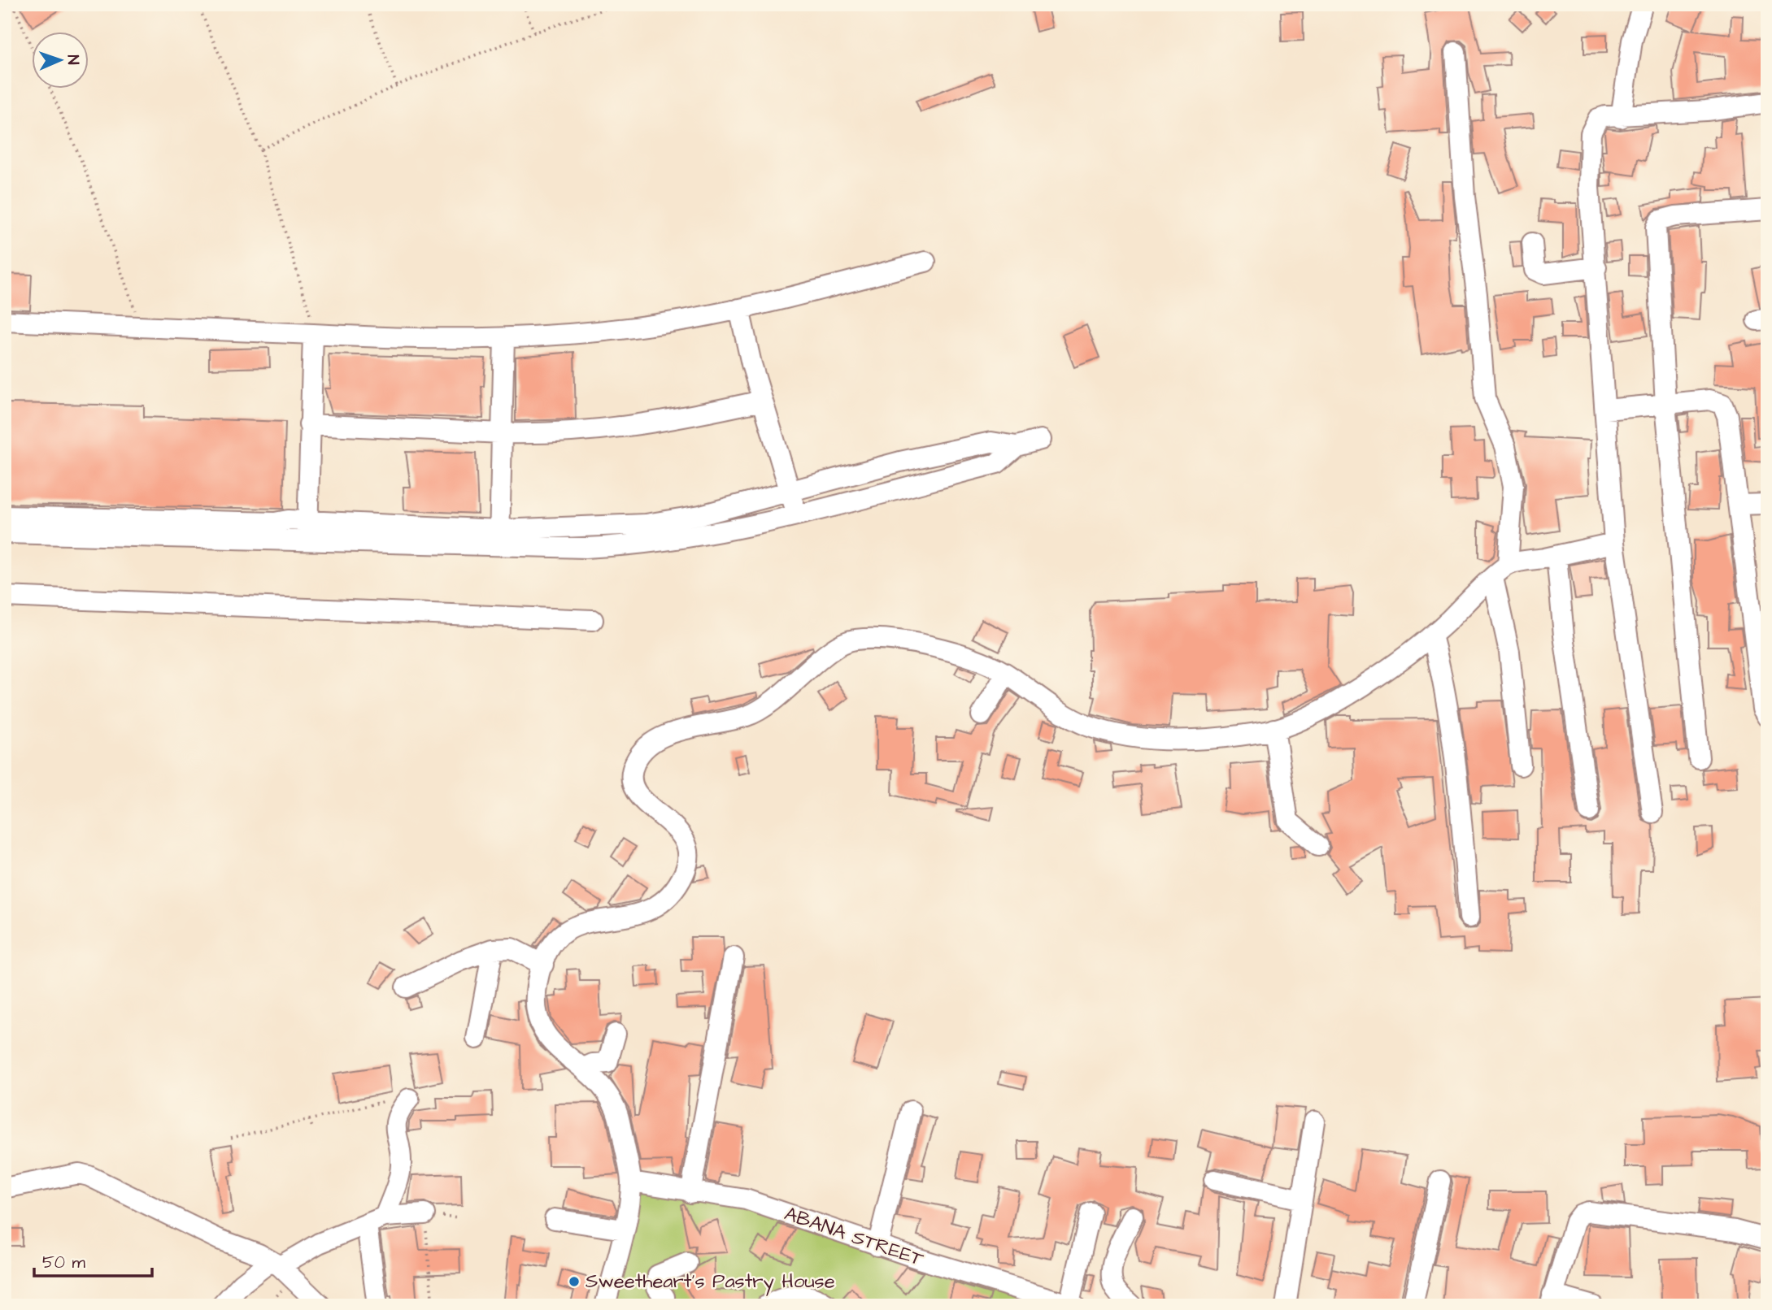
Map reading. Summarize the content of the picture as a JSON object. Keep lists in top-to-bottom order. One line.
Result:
{"streets":{"street":["ABANA STREET"]},"places":["Sweetheart's Pastry House"],"scale_bar":"50 m","north":"right"}
